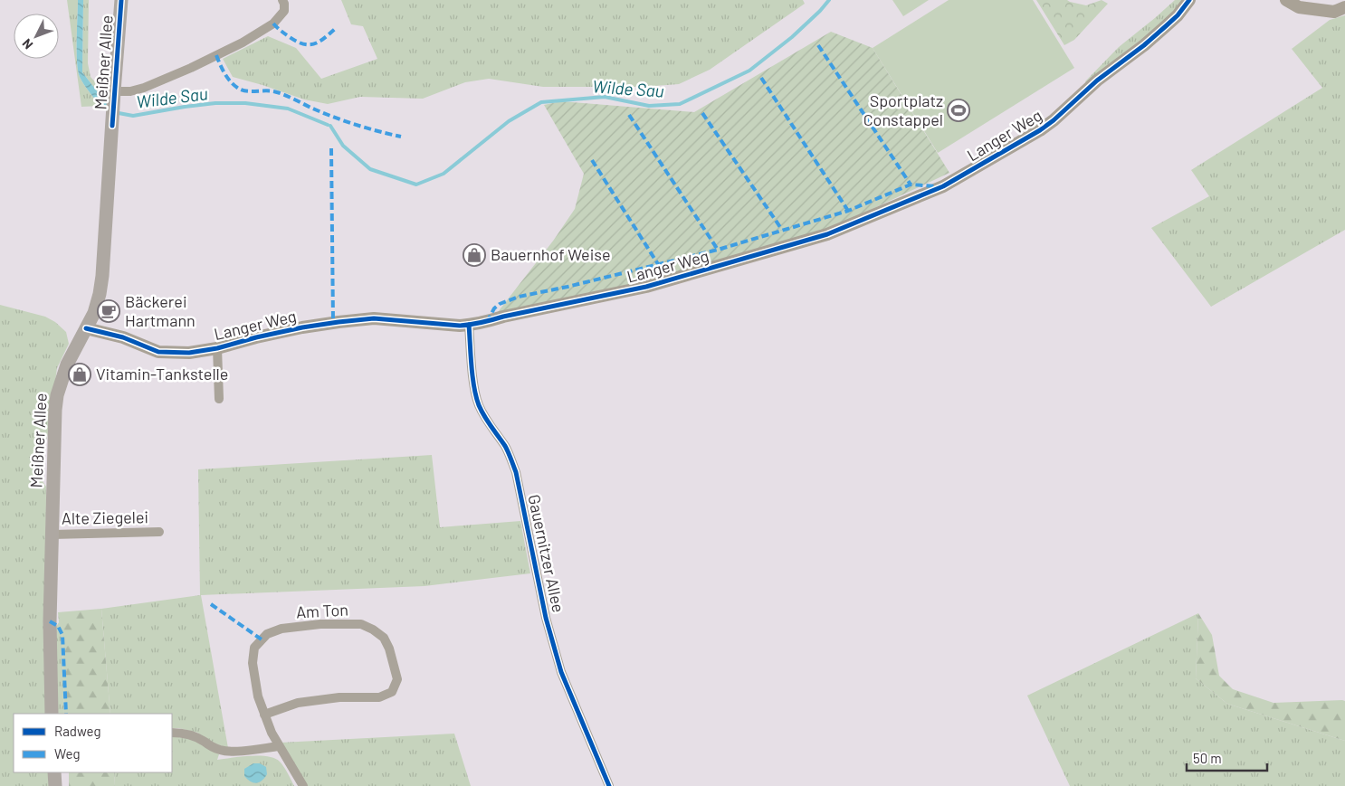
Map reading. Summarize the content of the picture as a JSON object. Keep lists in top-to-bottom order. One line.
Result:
{"streets":{"main road":["Meißner Allee"],"street":["Langer Weg","Alte Ziegelei","Gauernitzer Allee","Am Ton"]},"crossings":[["Meißner Allee","Langer Weg"],["Meißner Allee","Alte Ziegelei"],["Langer Weg","Gauernitzer Allee"]],"water":["Wilde Sau"],"places":{"sports":["Sportplatz Constappel"],"shop":["Bauernhof Weise","Vitamin-Tankstelle"],"cafe":["Bäckerei Hartmann"]},"legend":["Radweg","Weg"],"scale_bar":"50 m","north":"bottom left"}
